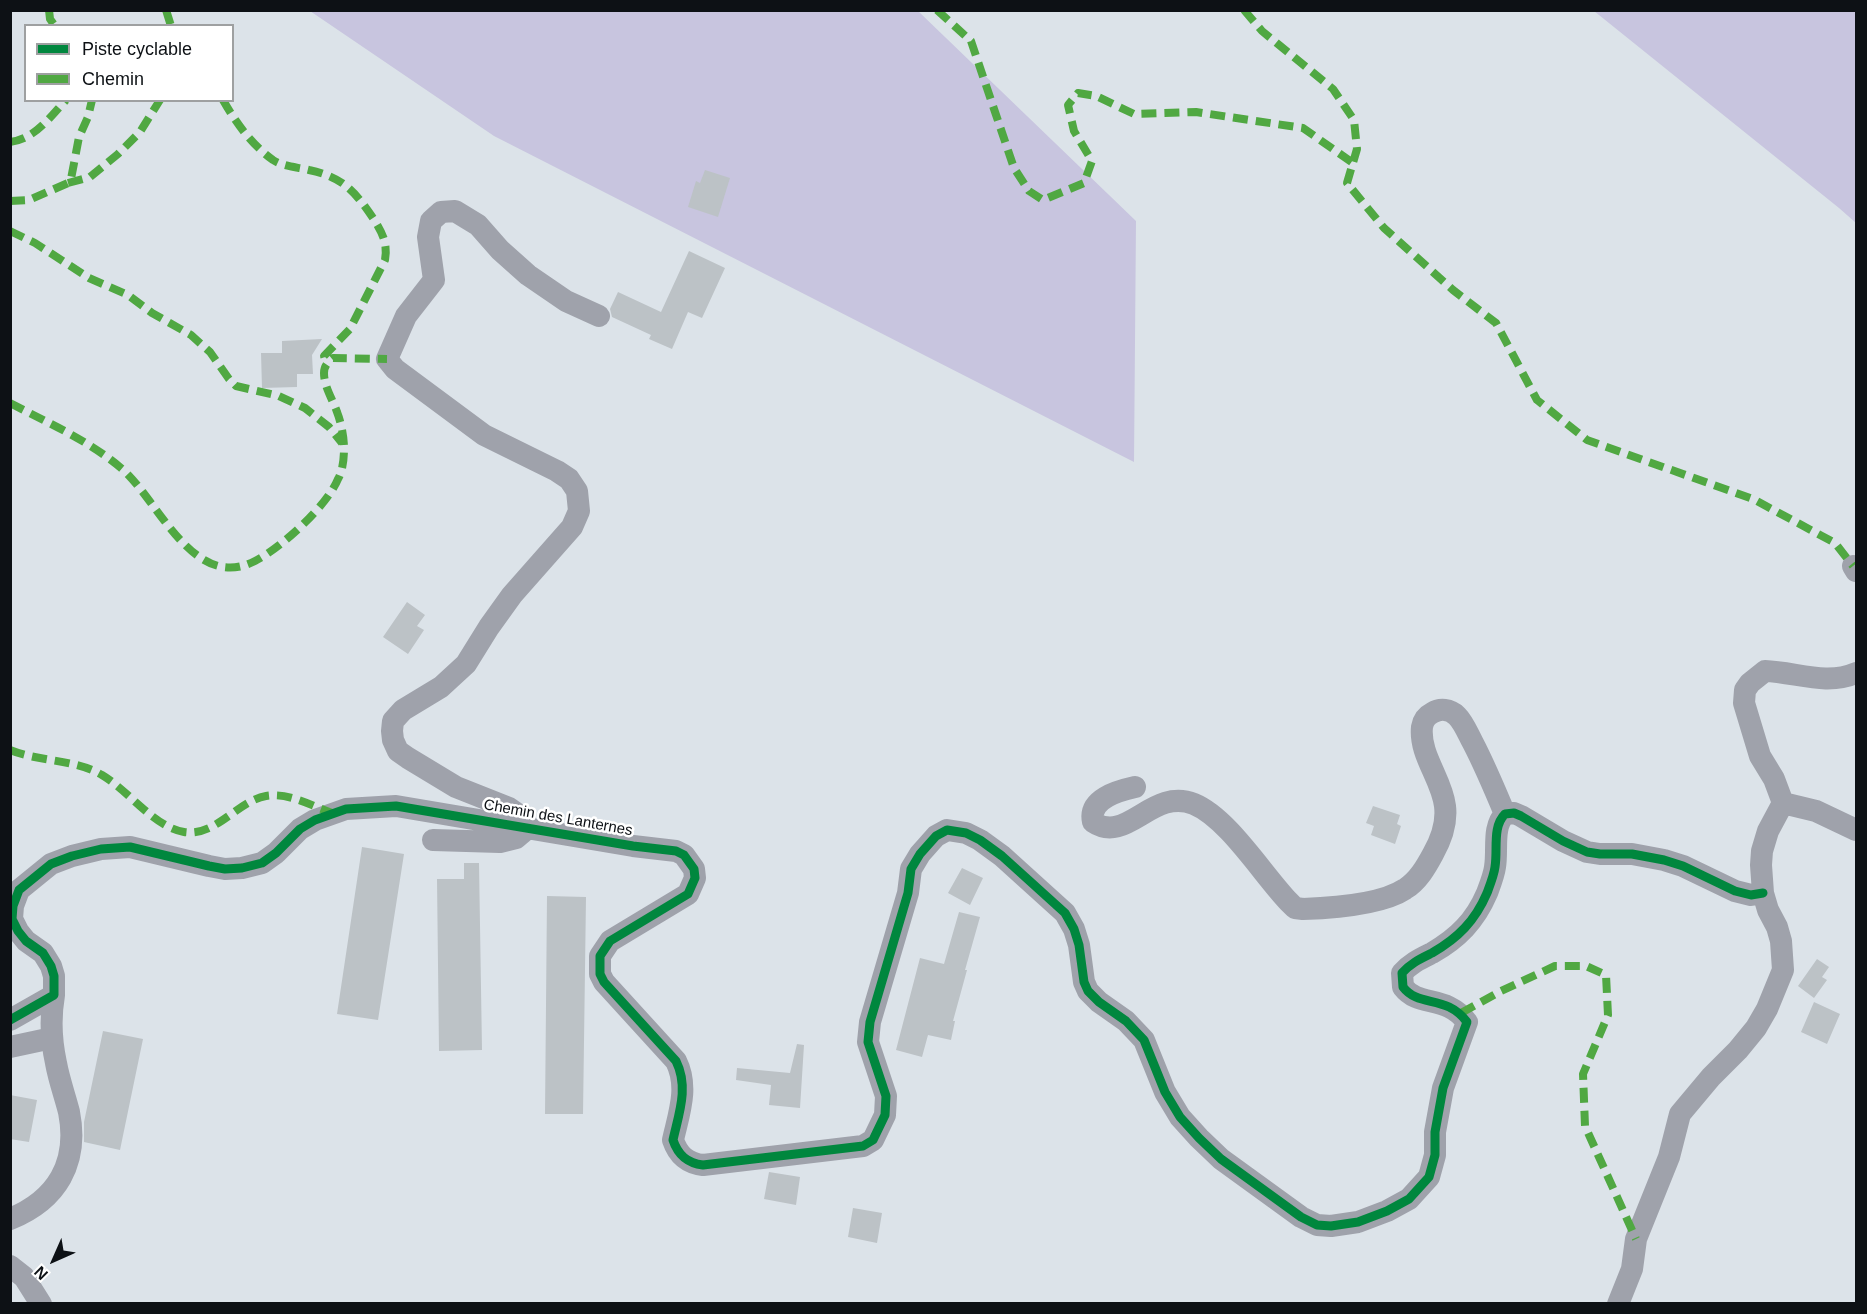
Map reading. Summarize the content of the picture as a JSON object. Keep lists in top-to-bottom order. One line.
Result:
{"streets":{"street":["Chemin des Lanternes"]},"legend":["Piste cyclable","Chemin"],"north":"bottom left"}
